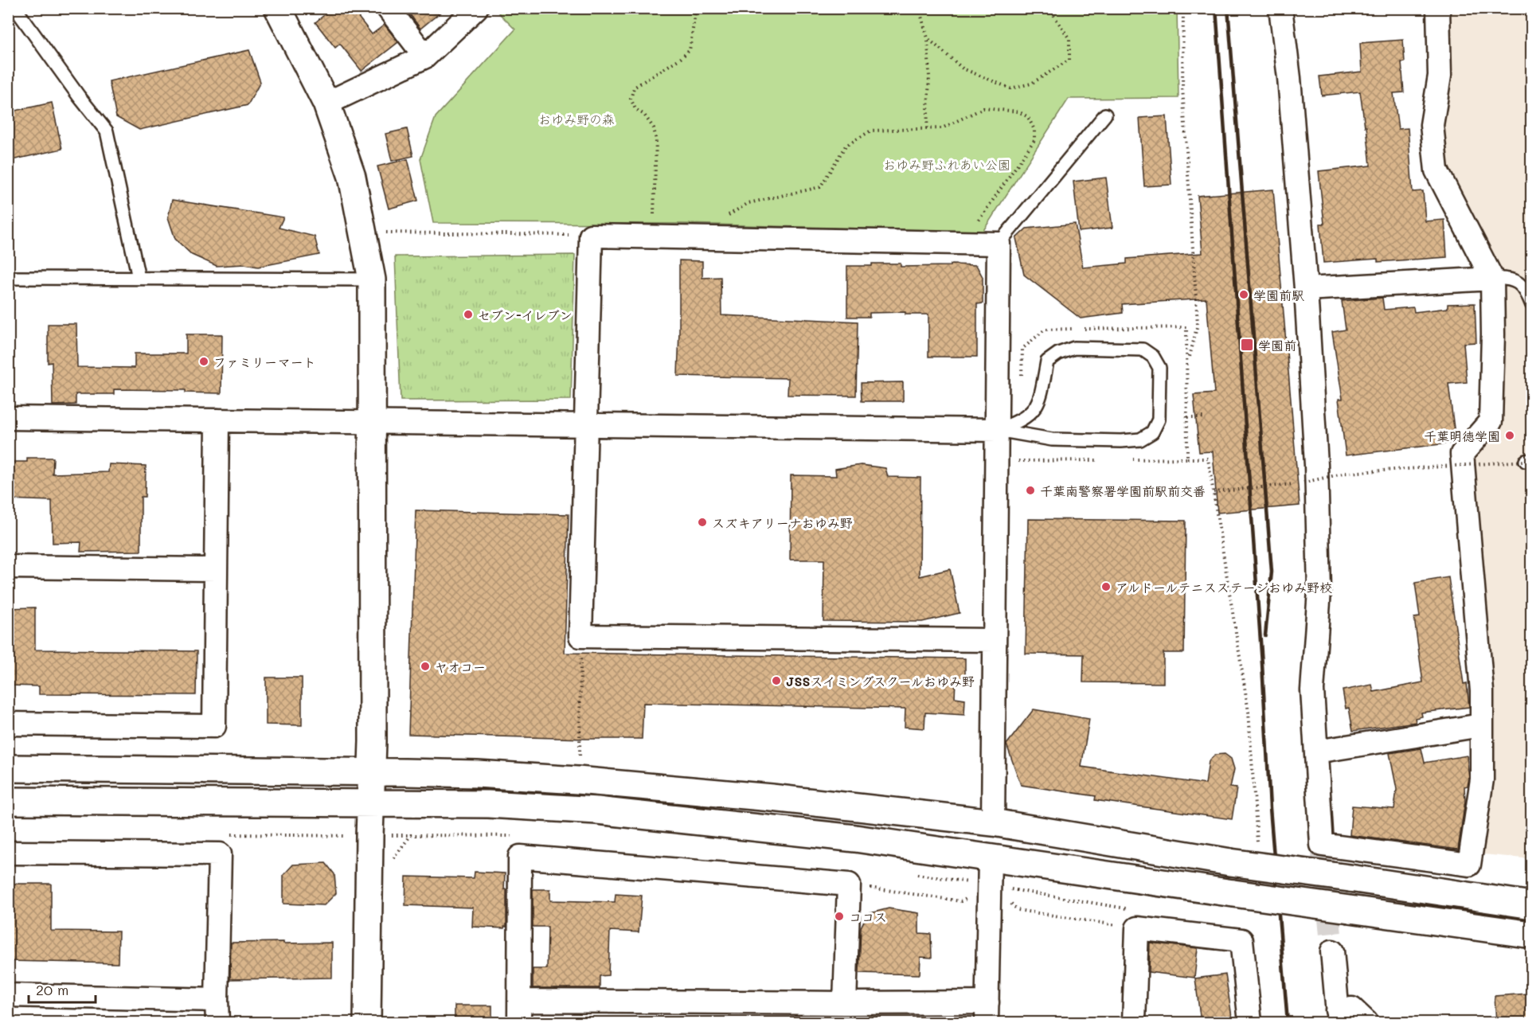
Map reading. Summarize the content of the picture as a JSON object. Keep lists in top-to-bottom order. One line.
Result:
{"parks":["おゆみ野の森","おゆみ野ふれあい公園"],"places":{"other":["学園前駅","セブン-イレブン","ファミリーマート","千葉明徳学園","千葉南警察署学園前駅前交番","スズキアリーナおゆみ野","アルドールテニスステージおゆみ野校","ヤオコー","JSSスイミングスクールおゆみ野","ココス"],"transit":["学園前"]},"scale_bar":"20 m"}
